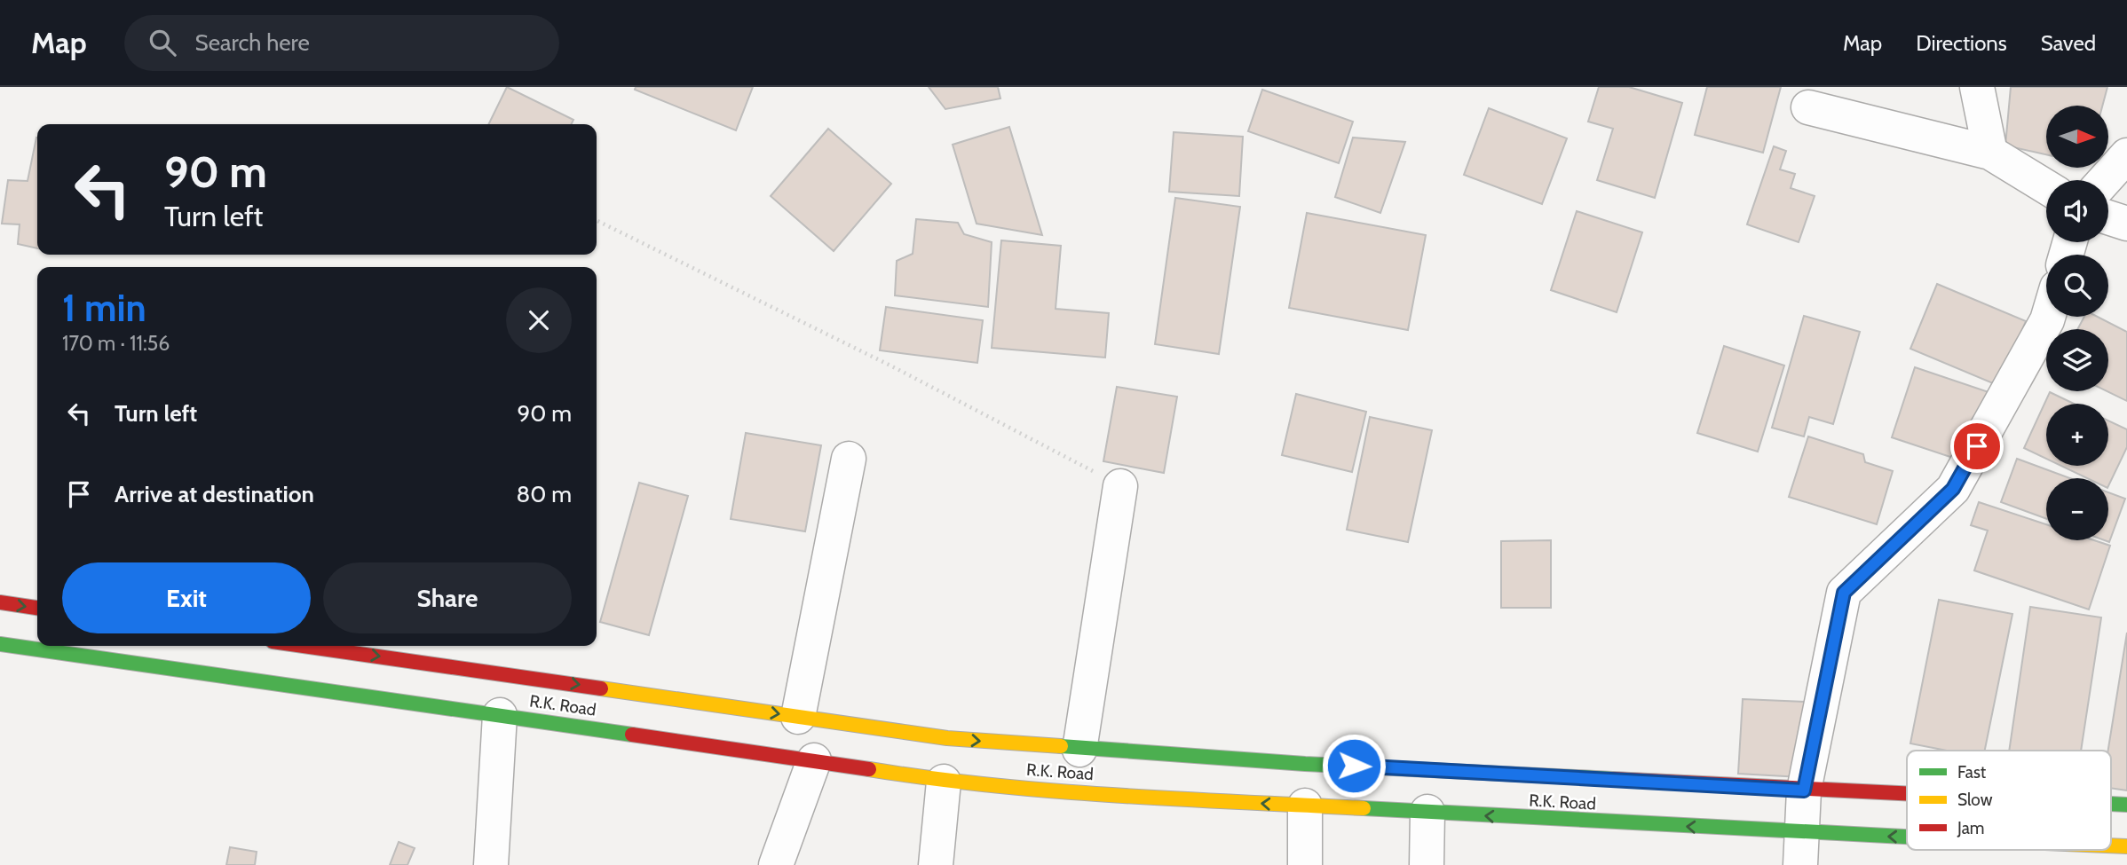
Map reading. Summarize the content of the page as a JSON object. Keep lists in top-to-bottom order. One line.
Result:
{"streets":{"highway":["R.K. Road"]},"legend":["Fast","Slow","Jam"],"north":"right","page":{"header":"Map","search":"Search here","nav":["Map","Directions","Saved"],"map_buttons":["+","−"],"turn":["90 m","Turn left"],"heading":["1 min","170 m · 11:56"],"list":[{"name":"Turn left","value":"90 m"},{"name":"Arrive at destination","value":"80 m"}],"buttons":["Exit","Share"]}}
